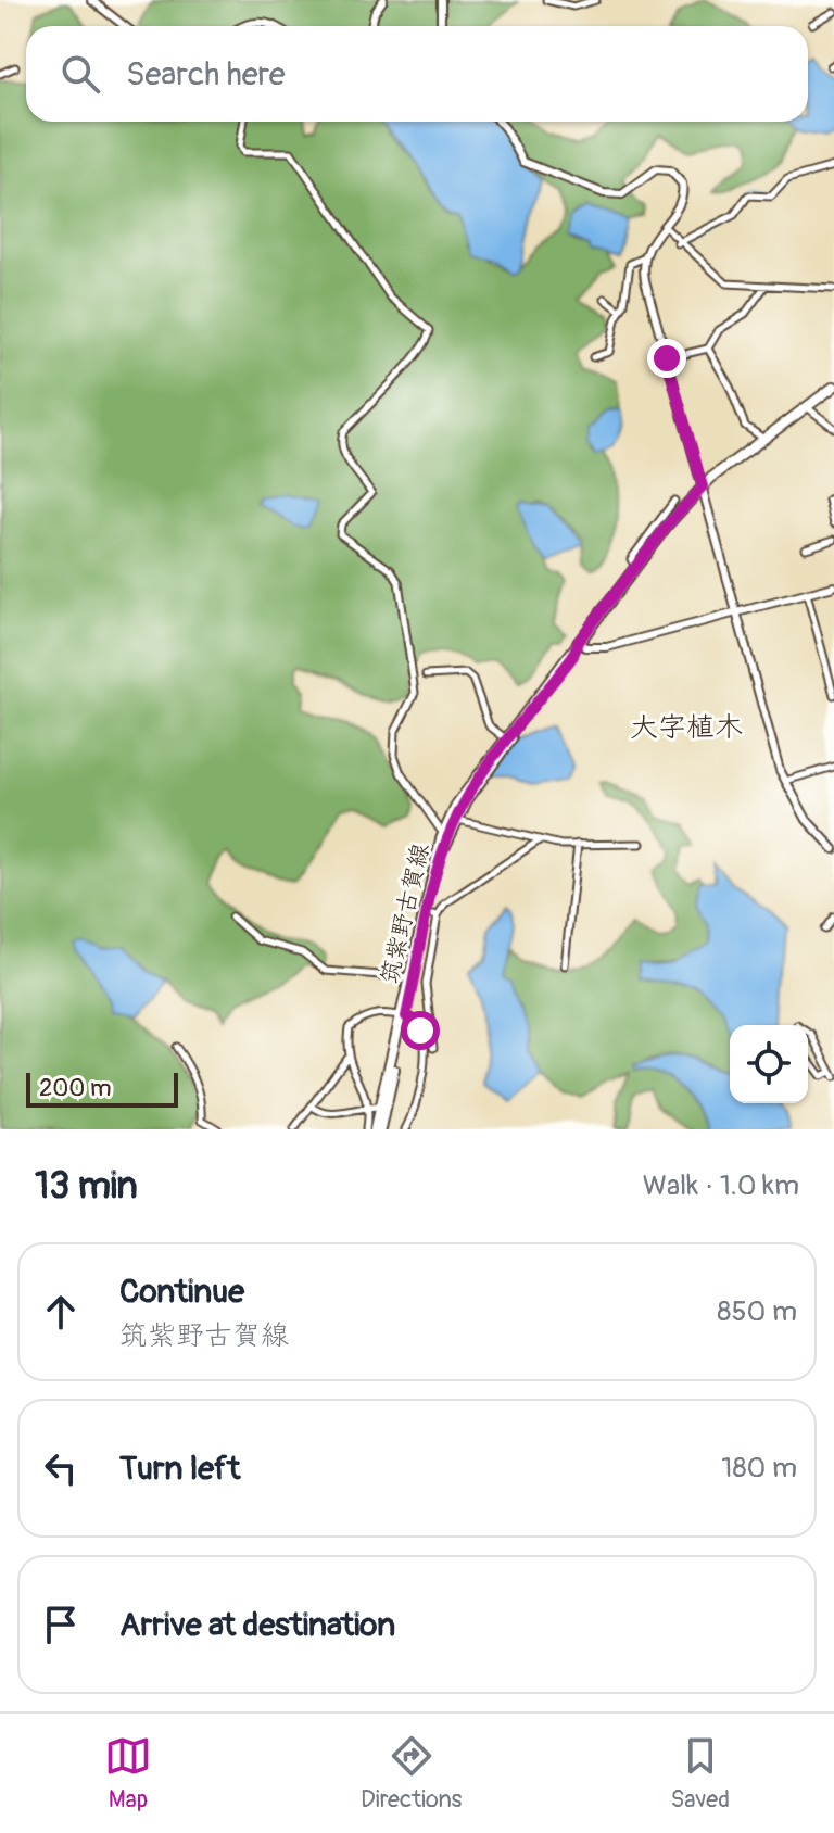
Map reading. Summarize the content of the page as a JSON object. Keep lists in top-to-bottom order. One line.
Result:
{"streets":{"main road":["筑紫野古賀線"]},"districts":["大字植木"],"scale_bar":"200 m","page":{"search":"Search here","scale":"200 m","heading":["13 min","Walk · 1.0 km"],"list":[["Continue","筑紫野古賀線","850 m"],["Turn left","180 m"],"Arrive at destination"],"nav":["Map","Directions","Saved"]}}
